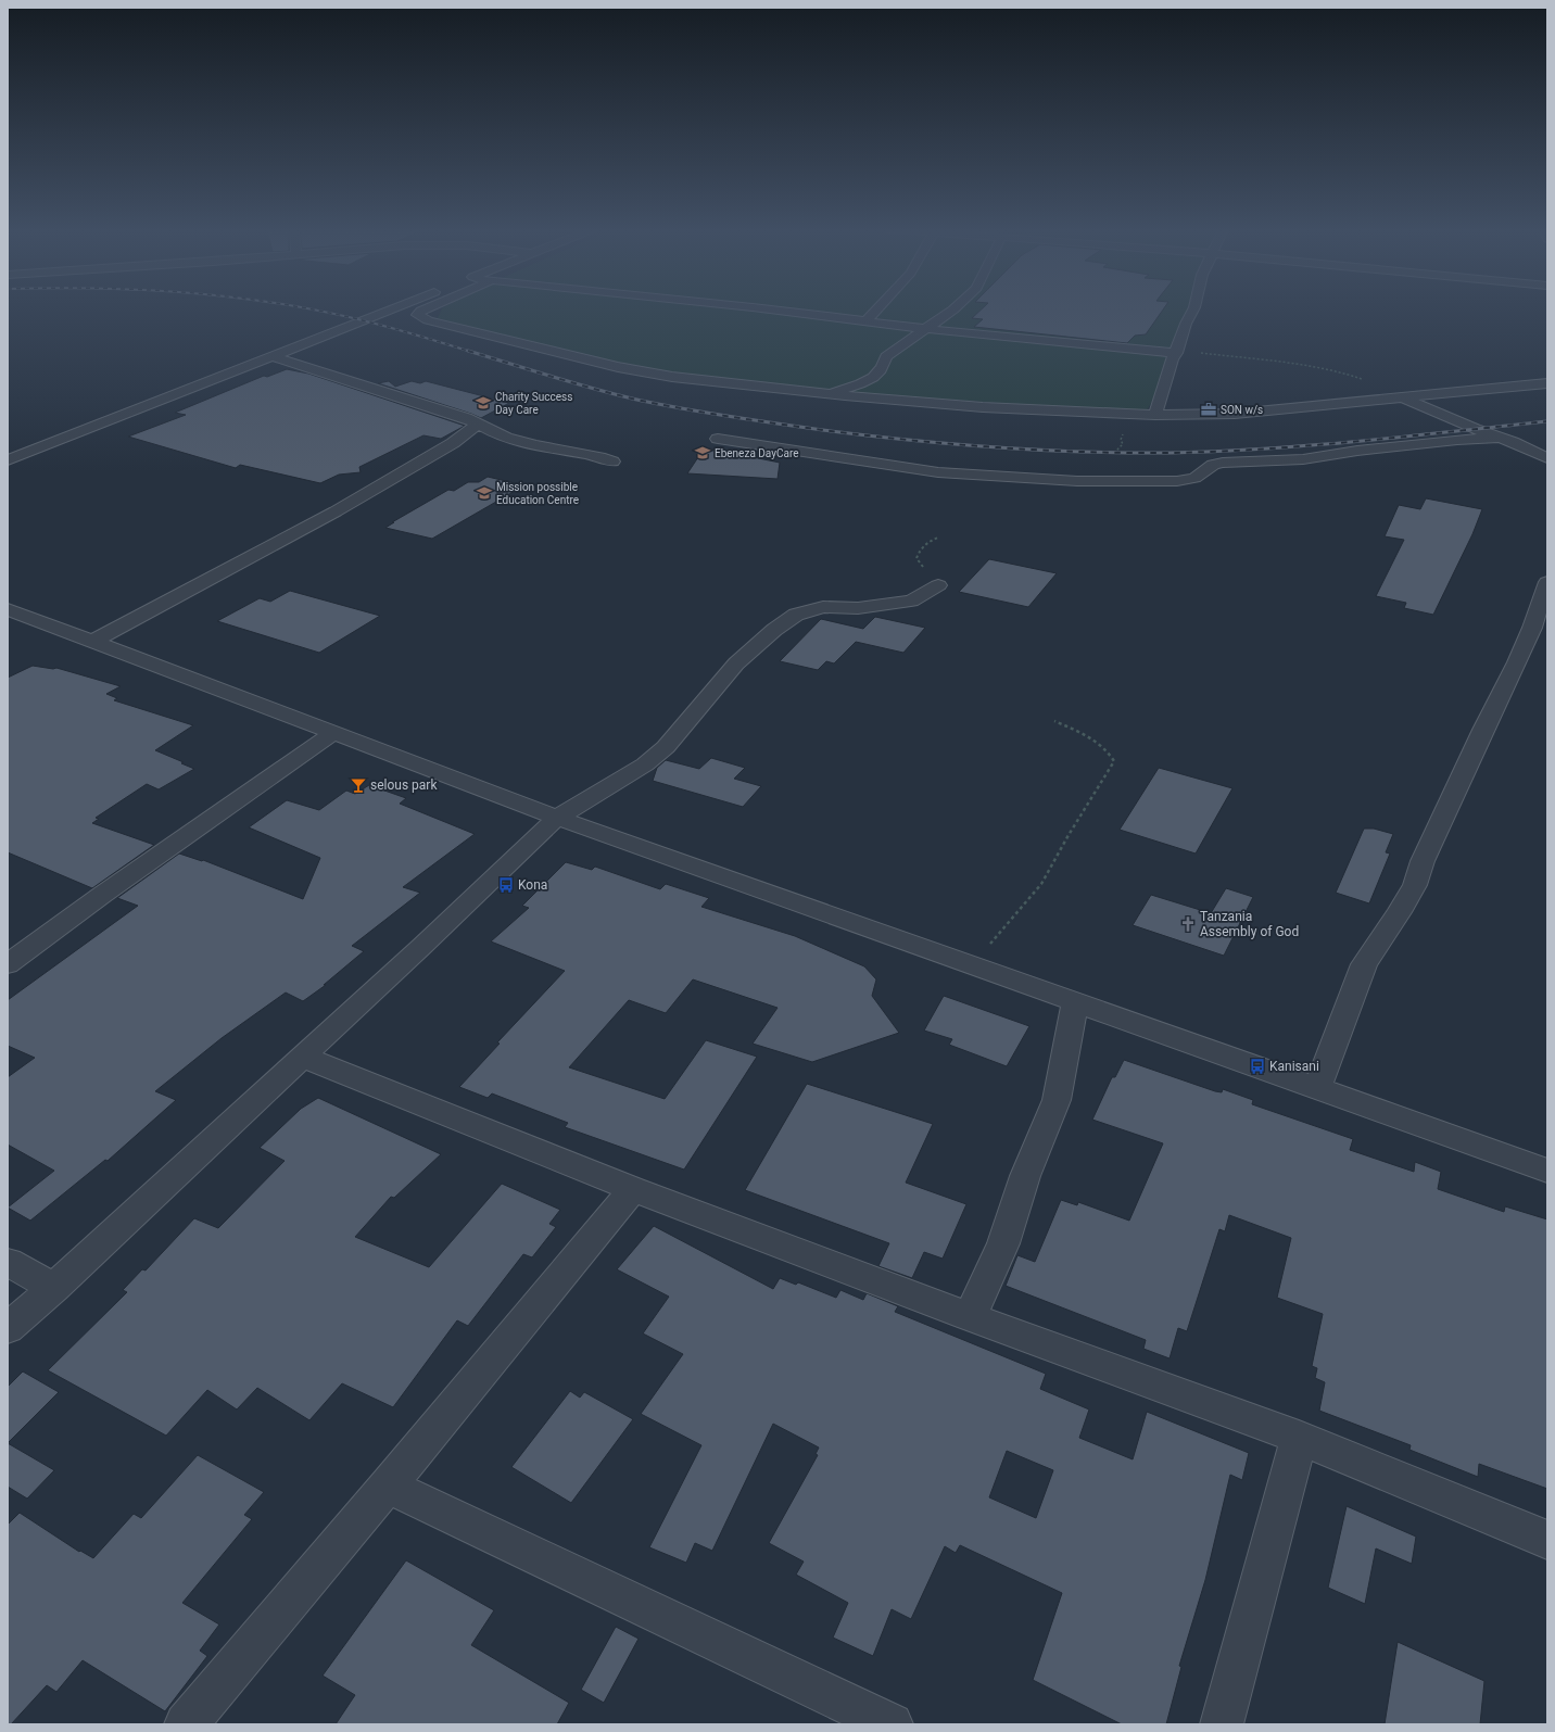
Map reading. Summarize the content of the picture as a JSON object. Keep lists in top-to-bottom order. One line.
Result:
{"places":{"school or university":["Charity Success Day Care","Ebeneza DayCare","Mission possible Education Centre"],"office":["SON w/s"],"bar":["selous park"],"bus stop":["Kona","Kanisani"],"church":["Tanzania Assembly of God"]}}
